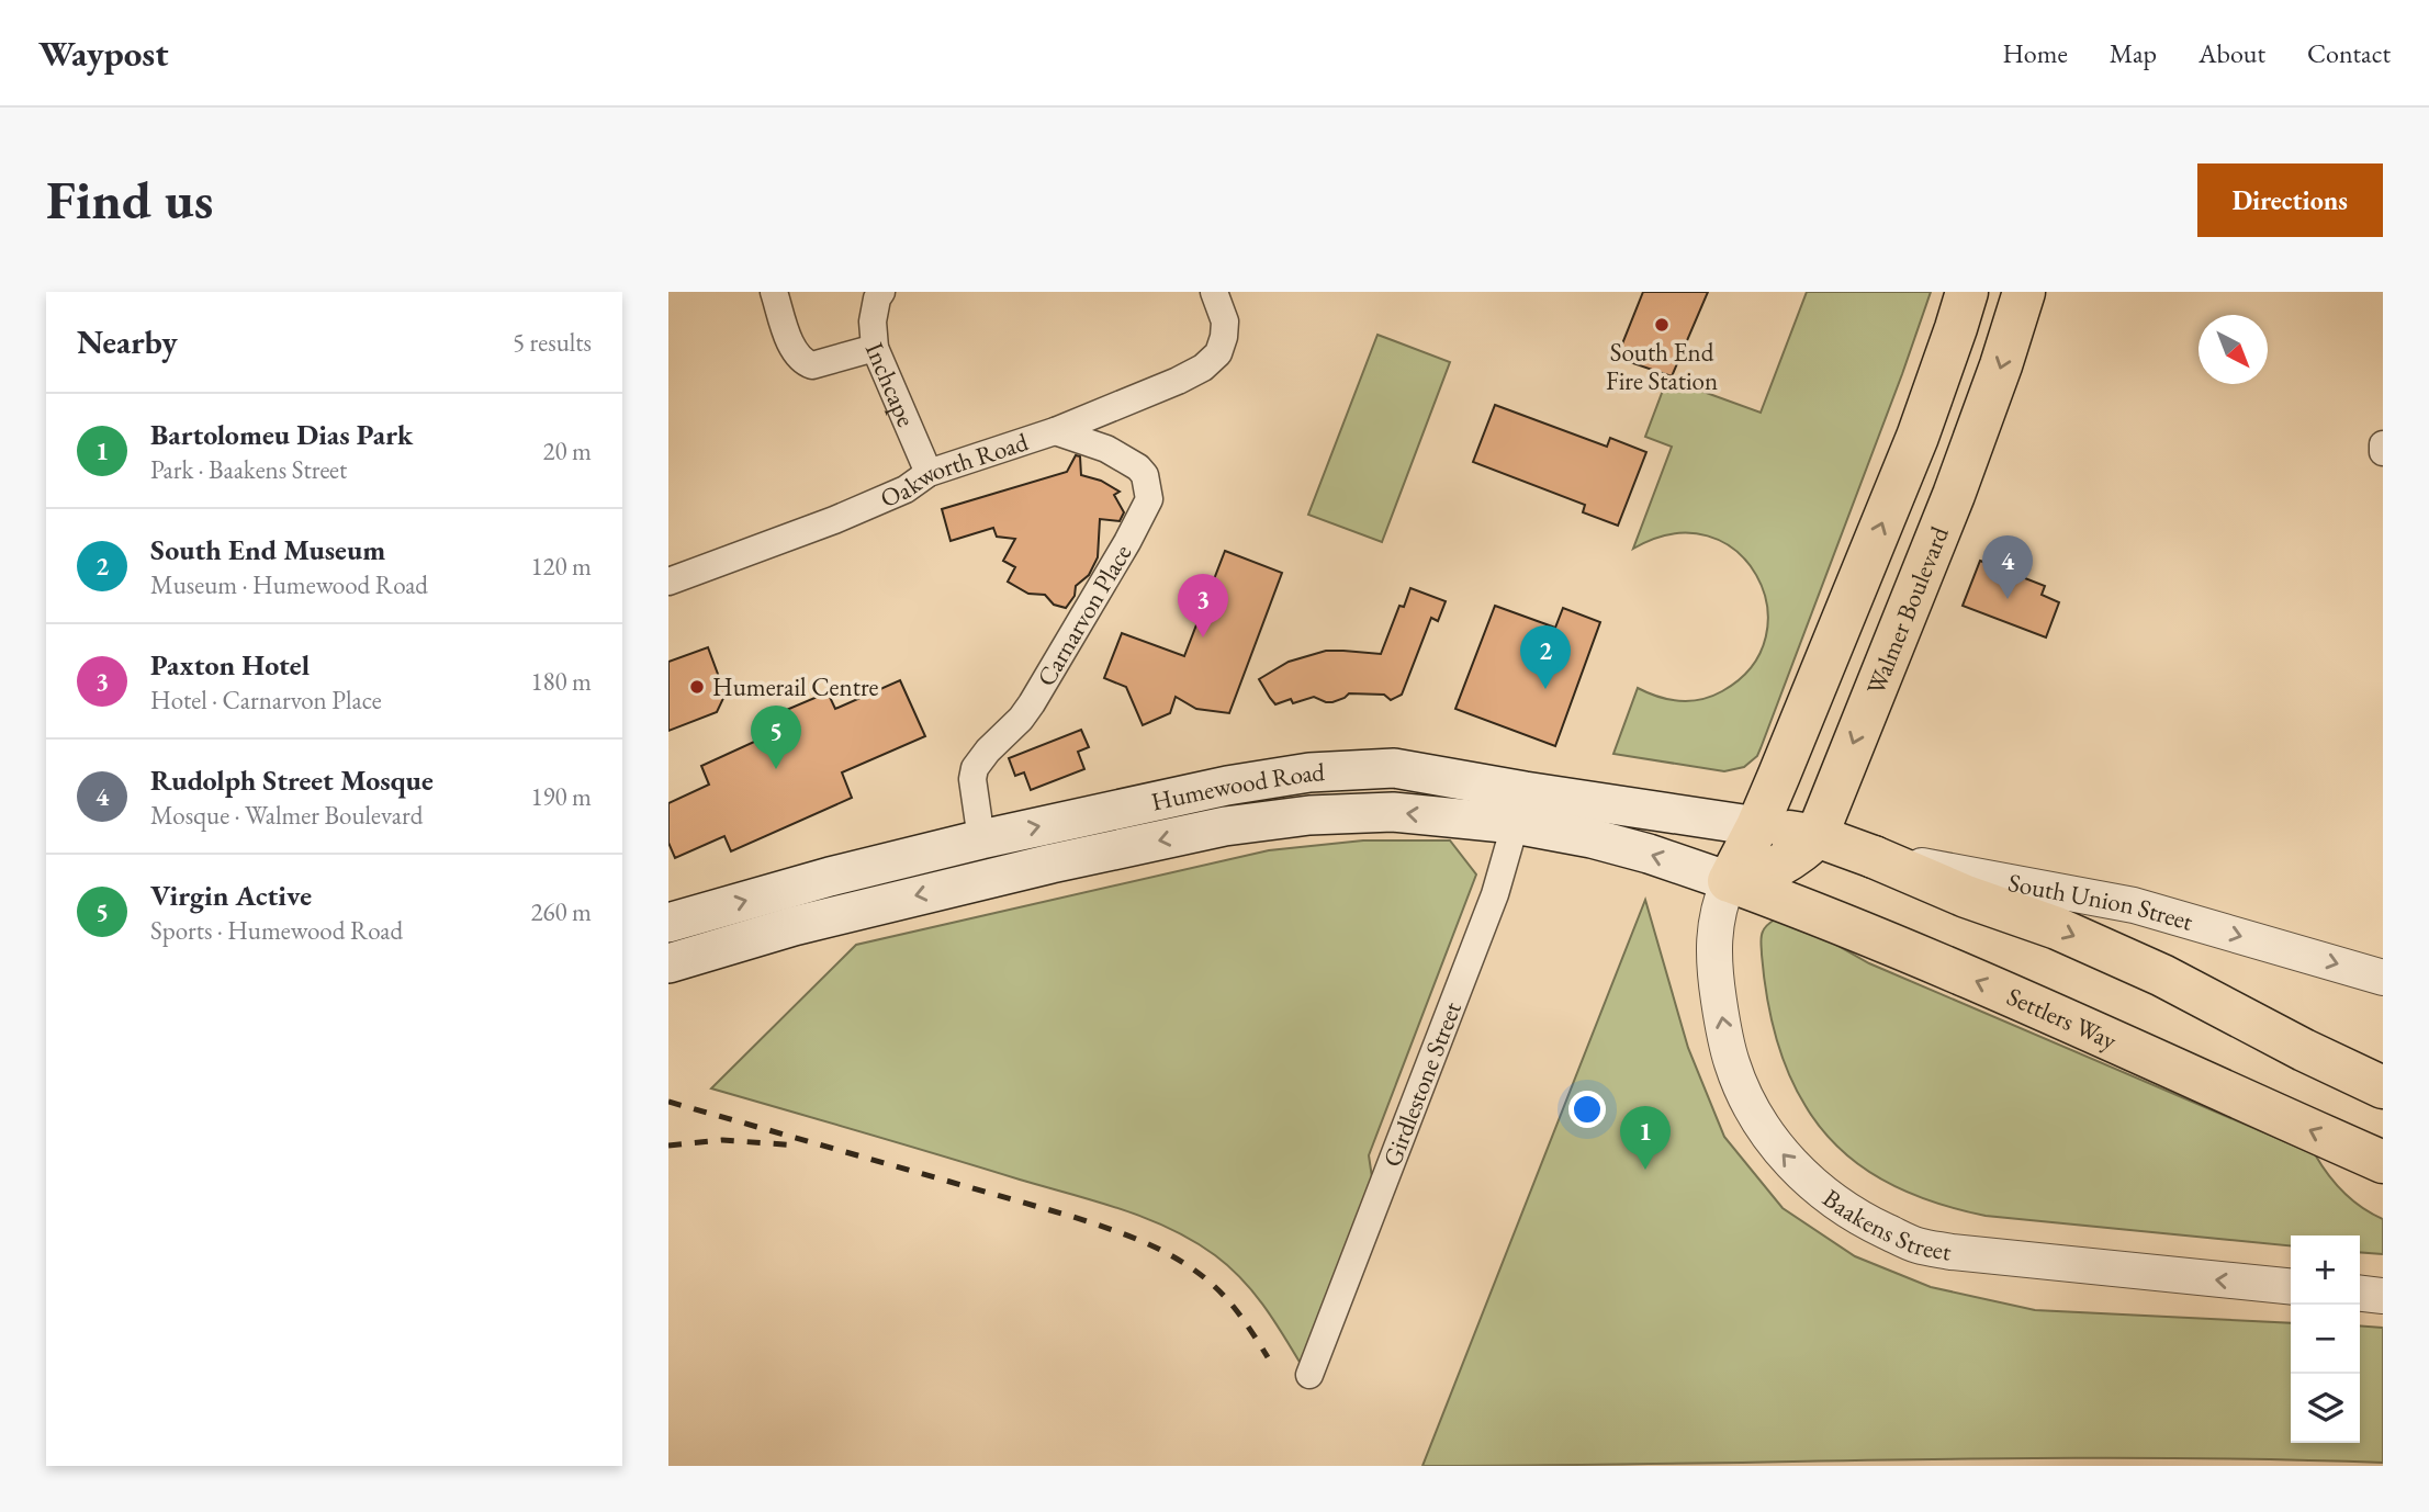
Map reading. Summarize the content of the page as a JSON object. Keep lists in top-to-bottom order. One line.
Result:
{"streets":{"main road":["Walmer Boulevard","Humewood Road","South Union Street","Settlers Way"],"street":["Inchcape","Oakworth Road","Carnarvon Place","Girdlestone Street","Baakens Street"]},"crossings":[["Inchcape","Oakworth Road"],["Oakworth Road","Carnarvon Place"],["Walmer Boulevard","Humewood Road"],["Walmer Boulevard","South Union Street"],["Walmer Boulevard","Settlers Way"],["Walmer Boulevard","Baakens Street"],["Carnarvon Place","Humewood Road"],["Humewood Road","South Union Street"],["Humewood Road","Settlers Way"],["Humewood Road","Girdlestone Street"],["Humewood Road","Baakens Street"],["Settlers Way","Baakens Street"]],"one_way":["Baakens Street"],"places":["South End Fire Station","Humerail Centre"],"north":"bottom right","page":{"header":"Waypost","nav":["Home","Map","About","Contact"],"buttons":"Directions","title":"Find us","heading":["Nearby","5 results"],"list":[{"mark":"1","name":"Bartolomeu Dias Park","note":"Park · Baakens Street","value":"20 m"},{"mark":"2","name":"South End Museum","note":"Museum · Humewood Road","value":"120 m"},{"mark":"3","name":"Paxton Hotel","note":"Hotel · Carnarvon Place","value":"180 m"},{"mark":"4","name":"Rudolph Street Mosque","note":"Mosque · Walmer Boulevard","value":"190 m"},{"mark":"5","name":"Virgin Active","note":"Sports · Humewood Road","value":"260 m"}],"pins":["4","3","2","5","1"],"map_buttons":["+","−"]}}
